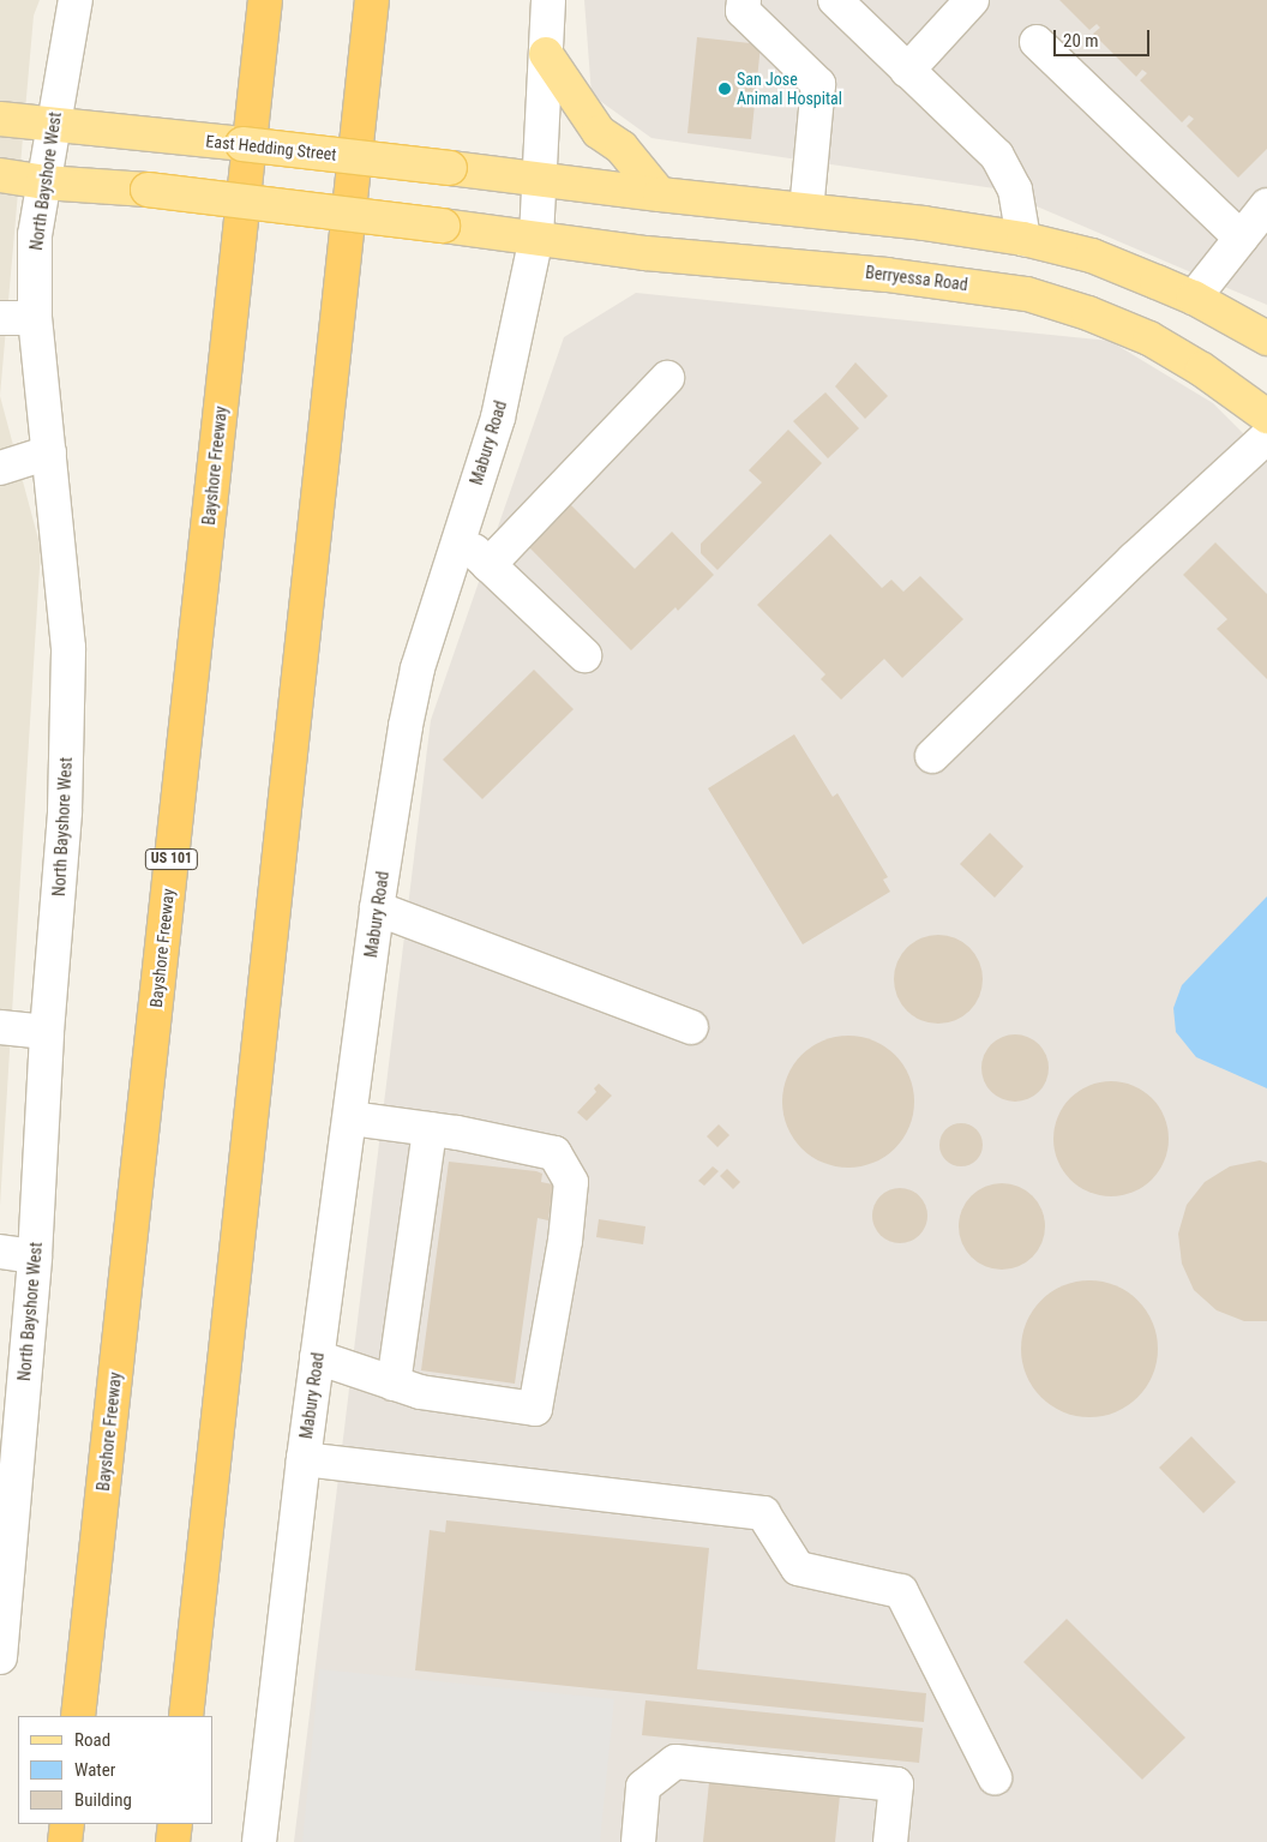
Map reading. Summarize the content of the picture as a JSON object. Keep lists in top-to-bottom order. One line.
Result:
{"streets":{"highway":["Bayshore Freeway","US 101"],"main road":["East Hedding Street","Berryessa Road"],"street":["North Bayshore West","Mabury Road"]},"crossings":[["East Hedding Street","North Bayshore West"],["East Hedding Street","Mabury Road"],["Berryessa Road","Mabury Road"]],"places":["San Jose Animal Hospital"],"legend":["Road","Water","Building"],"scale_bar":"20 m"}
